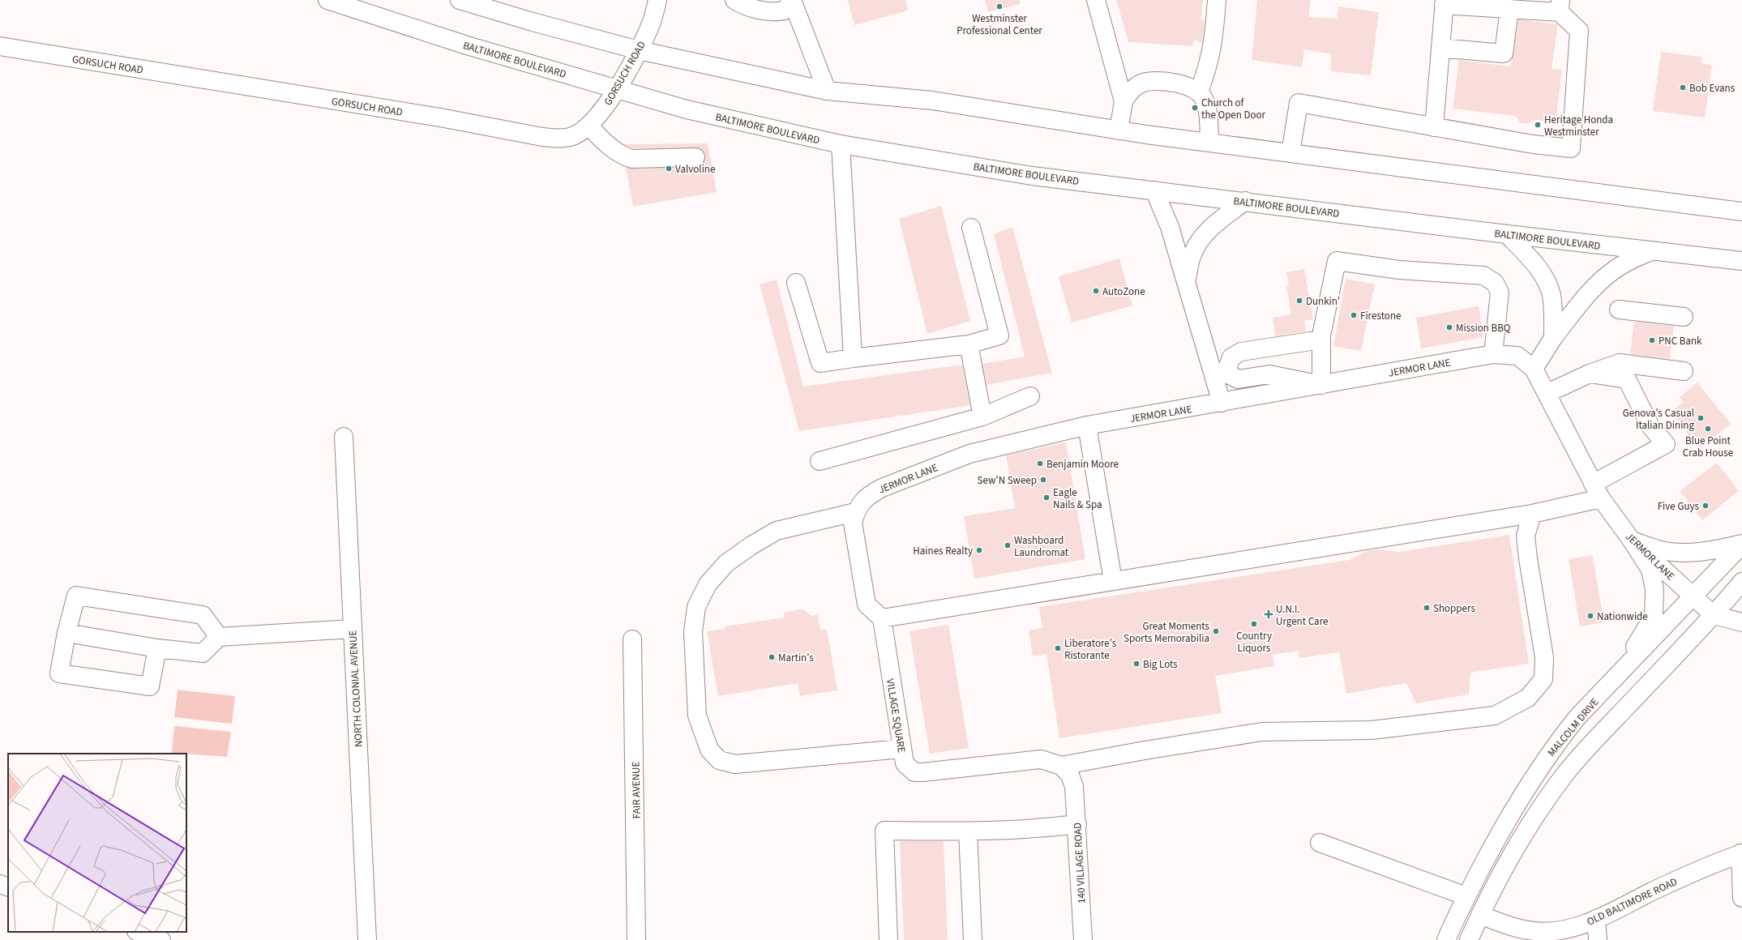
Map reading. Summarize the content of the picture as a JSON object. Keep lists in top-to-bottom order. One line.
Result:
{"streets":{"main road":["BALTIMORE BOULEVARD","GORSUCH ROAD","JERMOR LANE","NORTH COLONIAL AVENUE","VILLAGE SQUARE","MALCOLM DRIVE","FAIR AVENUE","140 VILLAGE ROAD","OLD BALTIMORE ROAD"]},"crossings":[["BALTIMORE BOULEVARD","GORSUCH ROAD"],["JERMOR LANE","MALCOLM DRIVE"],["VILLAGE SQUARE","140 VILLAGE ROAD"]],"places":{"other":["Westminster Professional Center","Bob Evans","Church of the Open Door","Heritage Honda Westminster","Valvoline","AutoZone","Dunkin'","Firestone","Mission BBQ","PNC Bank","Genova's Casual Italian Dining","Blue Point Crab House","Benjamin Moore","Sew'N Sweep","Eagle Nails & Spa","Five Guys","Washboard Laundromat","Haines Realty","Shoppers","Nationwide","Country Liquors","Great Moments Sports Memorabilia","Liberatore's Ristorante","Martin's","Big Lots"],"health":["U.N.I. Urgent Care"]}}
